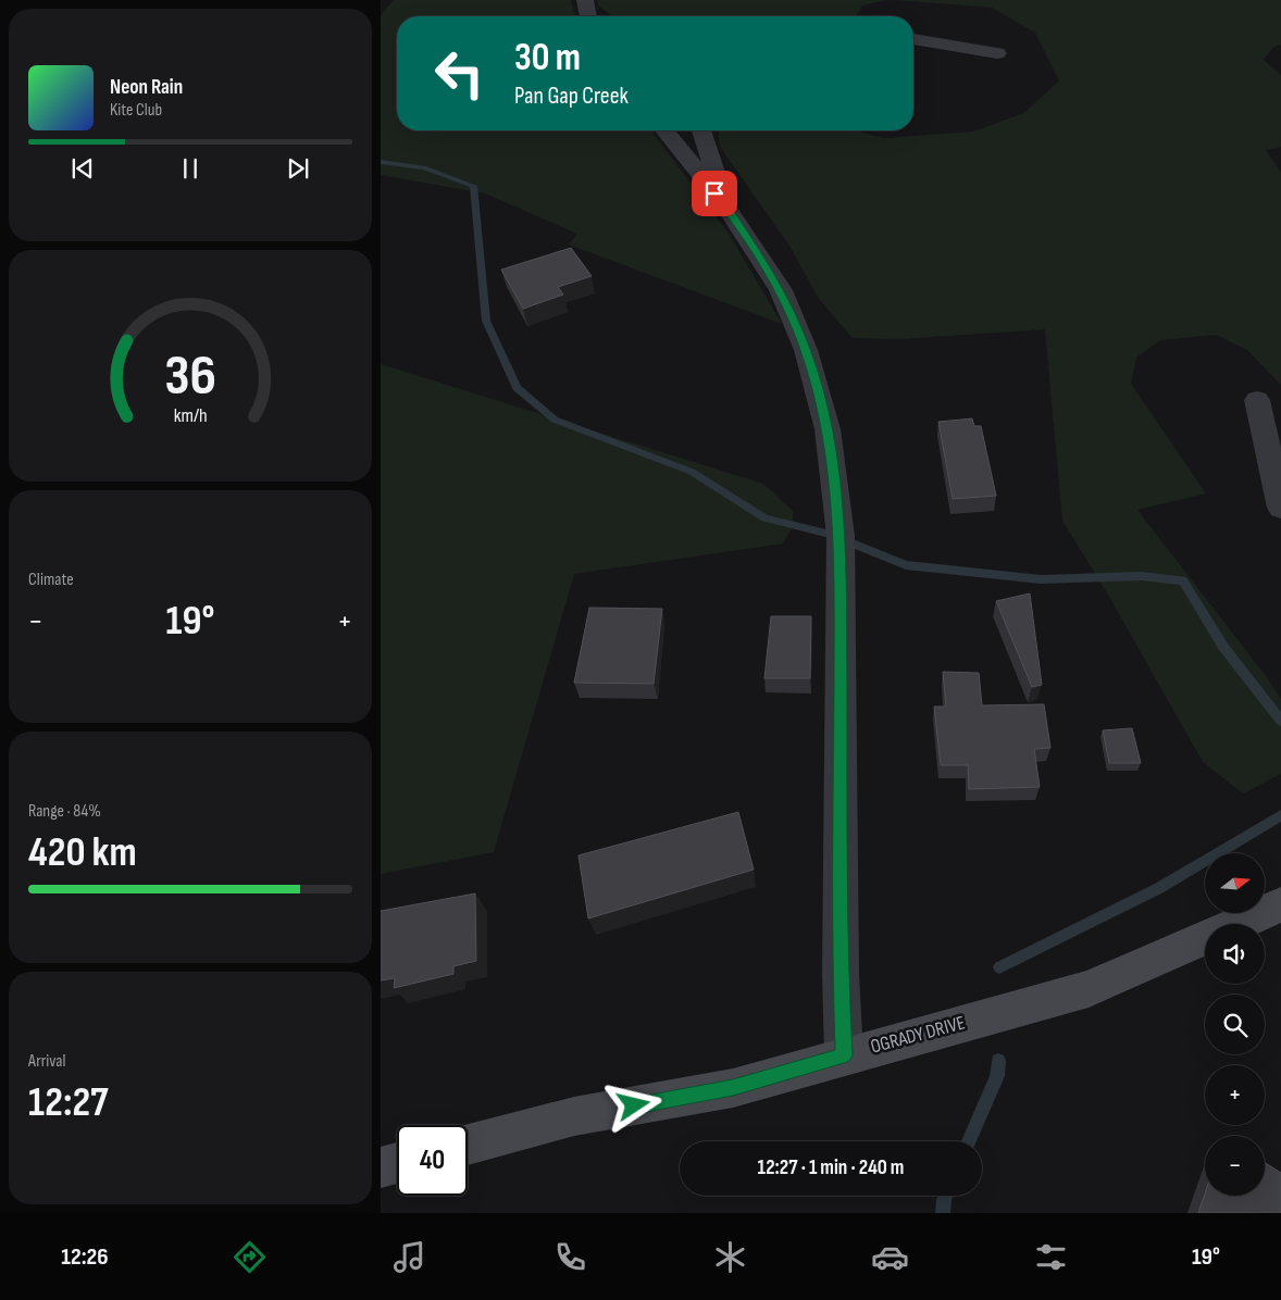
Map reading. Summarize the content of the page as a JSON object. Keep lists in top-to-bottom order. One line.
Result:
{"streets":{"street":["OGRADY DRIVE"]},"north":"right","page":{"turn":["30 m","Pan Gap Creek"],"song":["Neon Rain","Kite Club"],"tile":["Climate",["Range · 84%","420 km"],["Arrival","12:27"]],"heat":["−","19°","+"],"map_buttons":["+","−"],"limit":"40","trip":"12:27 · 1 min · 240 m","tabs":["12:26","19°"],"gauge":["36","km/h"]}}
